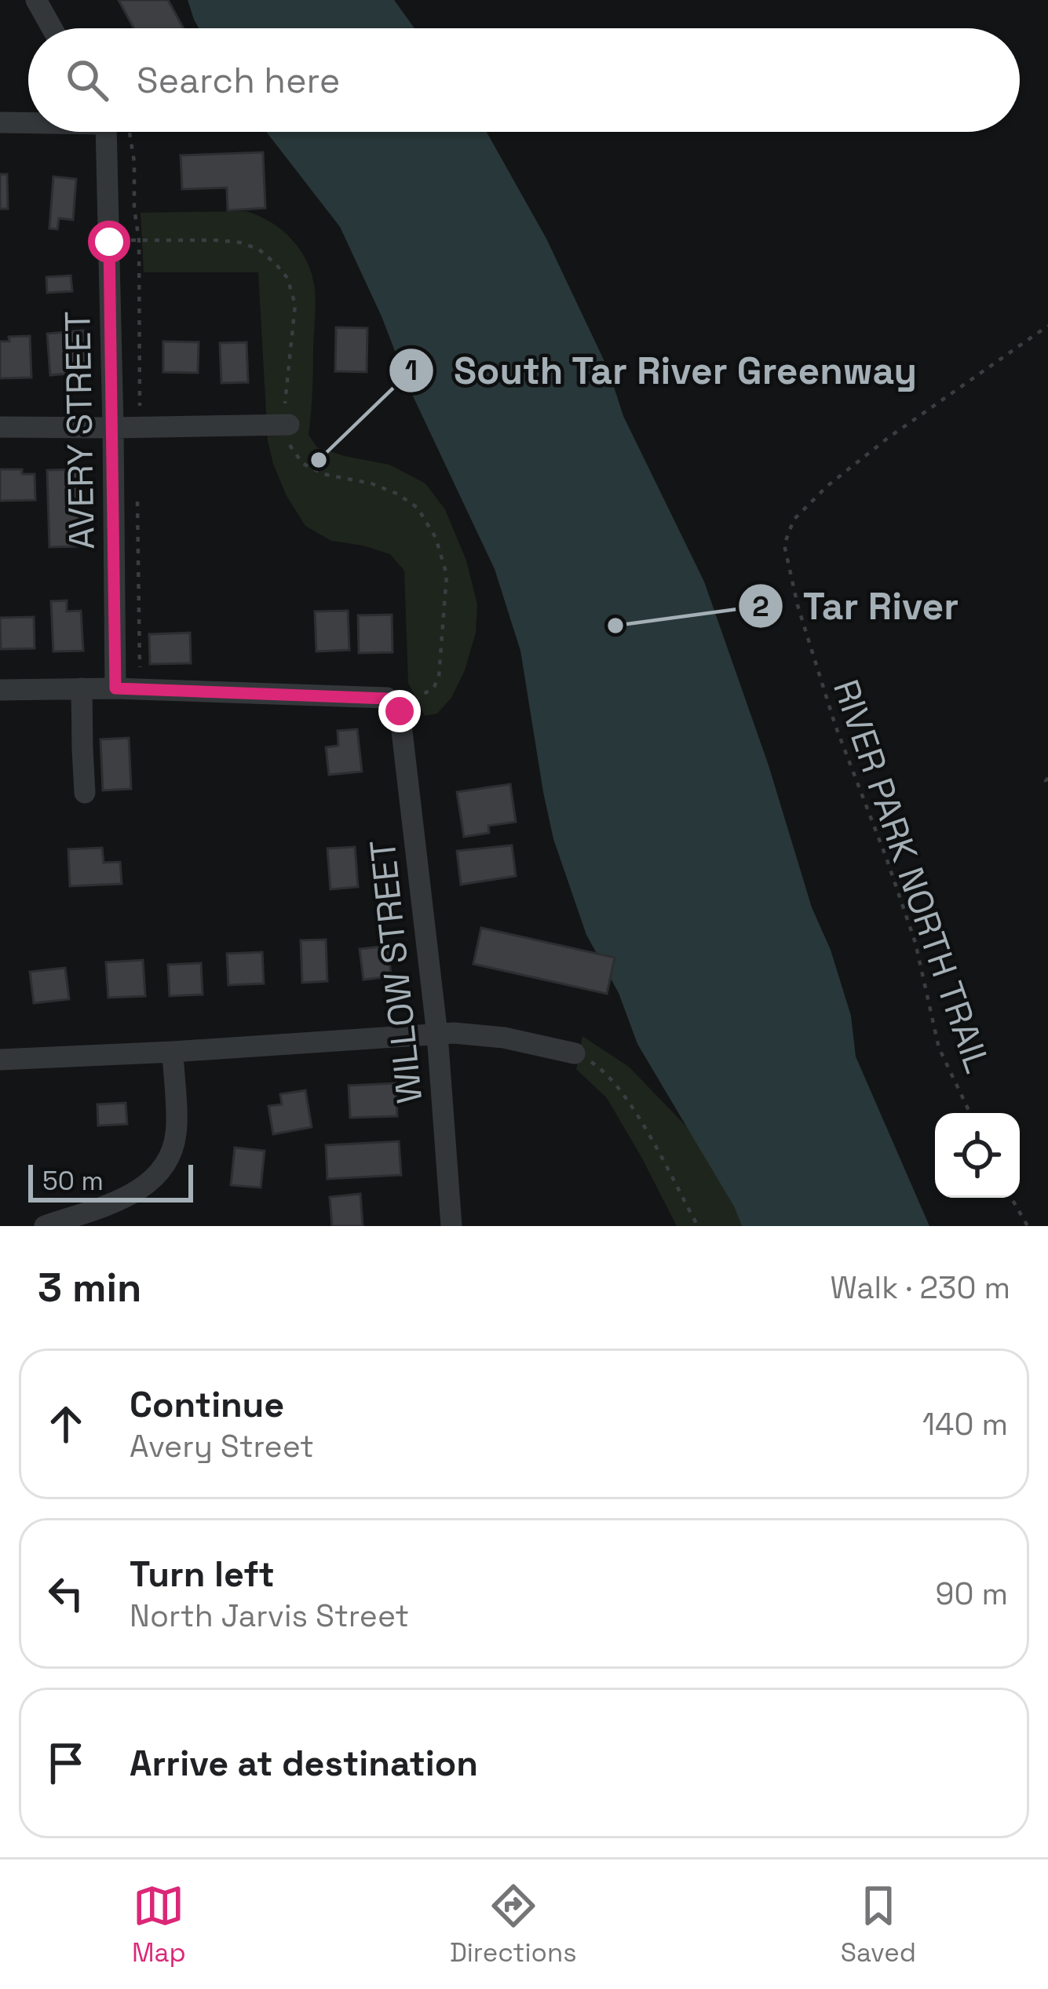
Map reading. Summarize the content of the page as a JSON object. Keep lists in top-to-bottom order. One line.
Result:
{"streets":{"street":["AVERY STREET","WILLOW STREET"],"path":["RIVER PARK NORTH TRAIL"]},"places":["South Tar River Greenway","Tar River"],"scale_bar":"50 m","page":{"search":"Search here","scale":"50 m","heading":["3 min","Walk · 230 m"],"list":[["Continue","Avery Street","140 m"],["Turn left","North Jarvis Street","90 m"],"Arrive at destination"],"nav":["Map","Directions","Saved"]}}
